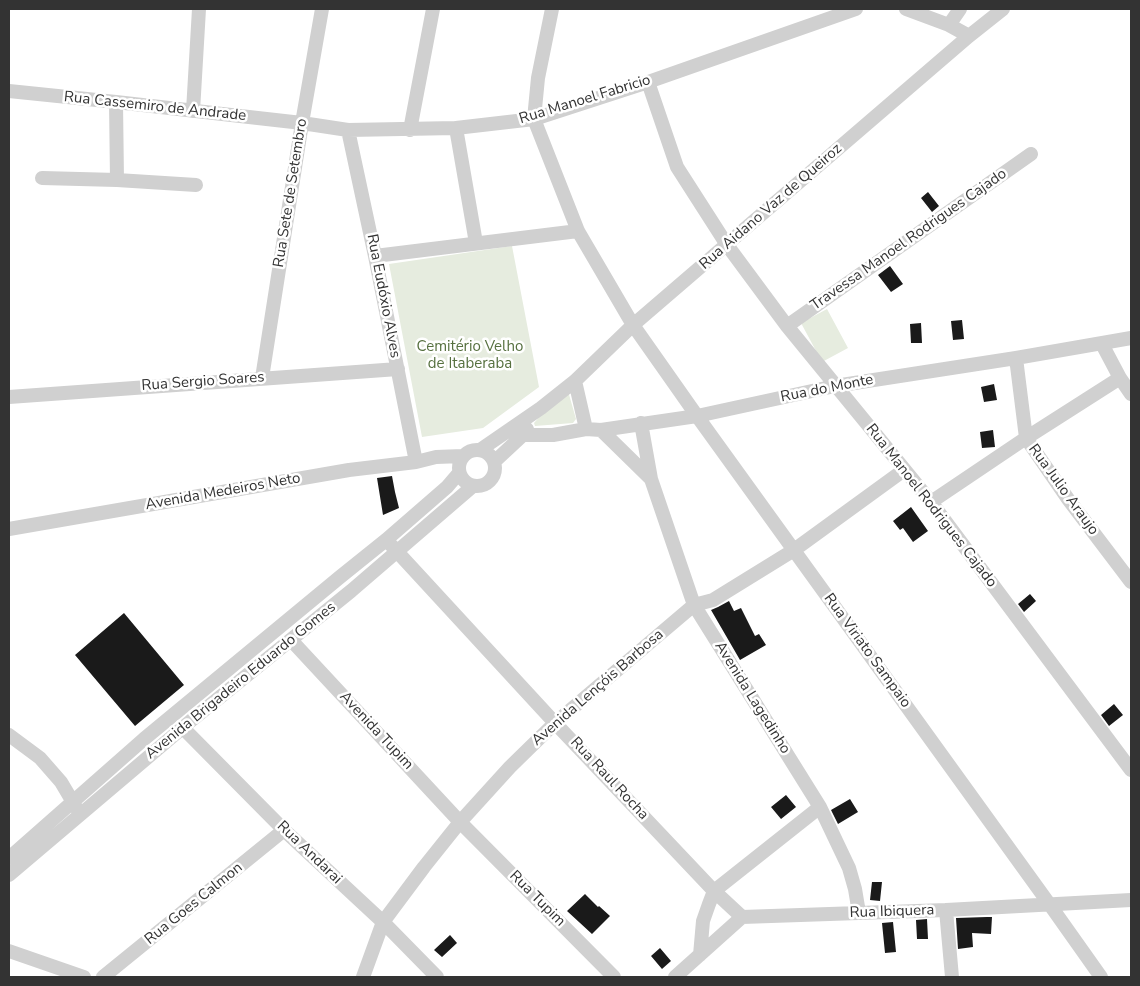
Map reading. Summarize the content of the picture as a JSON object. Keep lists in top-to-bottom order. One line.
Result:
{"streets":{"street":["Rua Manoel Fabricio","Rua Cassemiro de Andrade","Rua Sete de Setembro","Rua Aidano Vaz de Queiroz","Travessa Manoel Rodrigues Cajado","Rua Eudóxio Alves","Rua Sergio Soares","Rua do Monte","Rua Julio Araujo","Avenida Medeiros Neto","Rua Manoel Rodrigues Cajado","Rua Viriato Sampaio","Avenida Brigadeiro Eduardo Gomes","Avenida Lençóis Barbosa","Avenida Lagedinho","Avenida Tupim","Rua Raul Rocha","Rua Andarai","Rua Tupim","Rua Goes Calmon","Rua Ibiquera"]},"crossings":[["Rua Manoel Fabricio","Rua Cassemiro de Andrade"],["Rua Manoel Fabricio","Rua Sete de Setembro"],["Rua Manoel Fabricio","Rua Eudóxio Alves"],["Rua Manoel Fabricio","Rua Manoel Rodrigues Cajado"],["Rua Manoel Fabricio","Rua Viriato Sampaio"],["Rua Cassemiro de Andrade","Rua Sete de Setembro"],["Rua Sete de Setembro","Rua Sergio Soares"],["Rua Aidano Vaz de Queiroz","Rua do Monte"],["Rua Aidano Vaz de Queiroz","Avenida Medeiros Neto"],["Rua Aidano Vaz de Queiroz","Rua Manoel Rodrigues Cajado"],["Rua Aidano Vaz de Queiroz","Rua Viriato Sampaio"],["Rua Aidano Vaz de Queiroz","Avenida Brigadeiro Eduardo Gomes"],["Travessa Manoel Rodrigues Cajado","Rua Manoel Rodrigues Cajado"],["Rua Eudóxio Alves","Rua Sergio Soares"],["Rua Eudóxio Alves","Avenida Medeiros Neto"],["Rua do Monte","Rua Julio Araujo"],["Rua do Monte","Rua Manoel Rodrigues Cajado"],["Rua do Monte","Rua Viriato Sampaio"],["Rua do Monte","Avenida Lagedinho"],["Avenida Medeiros Neto","Avenida Brigadeiro Eduardo Gomes"],["Rua Manoel Rodrigues Cajado","Avenida Lençóis Barbosa"],["Rua Viriato Sampaio","Avenida Lençóis Barbosa"],["Rua Viriato Sampaio","Rua Ibiquera"],["Avenida Brigadeiro Eduardo Gomes","Avenida Tupim"],["Avenida Brigadeiro Eduardo Gomes","Rua Raul Rocha"],["Avenida Brigadeiro Eduardo Gomes","Rua Andarai"],["Avenida Lençóis Barbosa","Avenida Lagedinho"],["Avenida Lençóis Barbosa","Avenida Tupim"],["Avenida Lençóis Barbosa","Rua Raul Rocha"],["Avenida Lençóis Barbosa","Rua Andarai"],["Avenida Lençóis Barbosa","Rua Tupim"],["Avenida Lagedinho","Rua Ibiquera"],["Avenida Tupim","Rua Tupim"],["Rua Raul Rocha","Rua Ibiquera"],["Rua Andarai","Rua Goes Calmon"]],"parks":["Cemitério Velho de Itaberaba"]}
